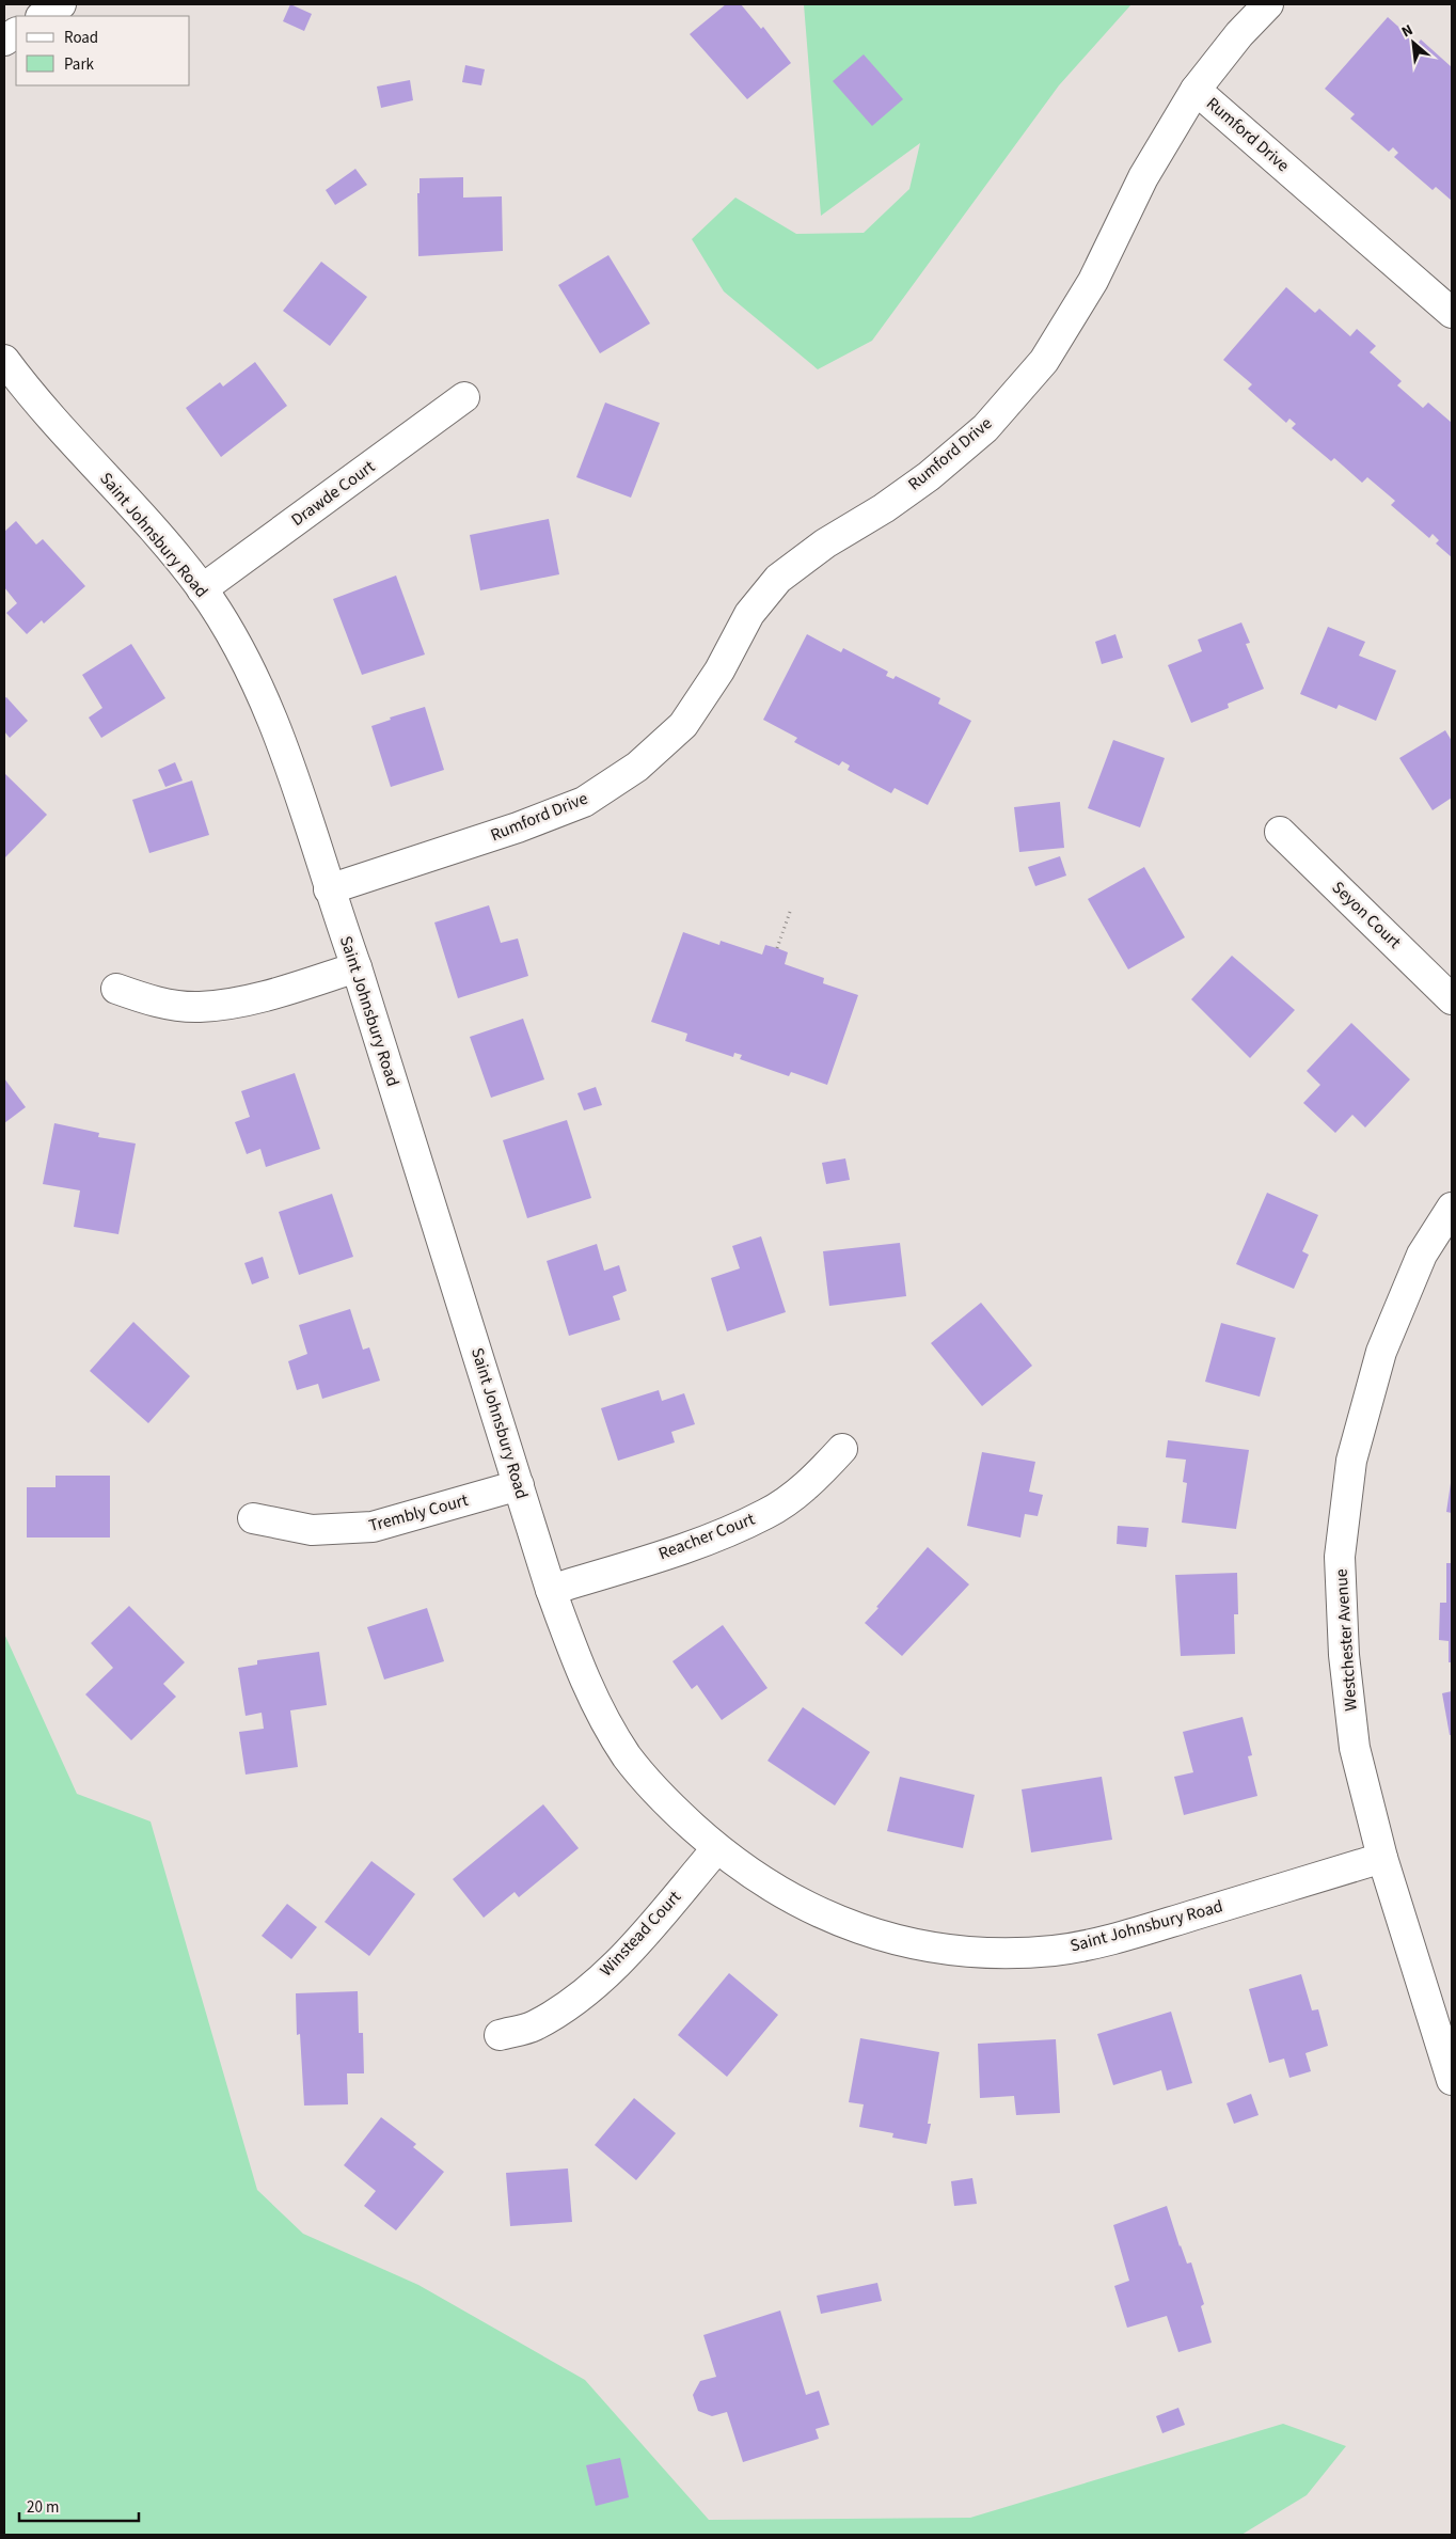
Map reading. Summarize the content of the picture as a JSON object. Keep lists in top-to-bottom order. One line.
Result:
{"streets":{"street":["Rumford Drive","Drawde Court","Saint Johnsbury Road","Seyon Court","Trembly Court","Reacher Court","Westchester Avenue","Winstead Court"]},"crossings":[["Rumford Drive","Saint Johnsbury Road"],["Drawde Court","Saint Johnsbury Road"],["Saint Johnsbury Road","Trembly Court"],["Saint Johnsbury Road","Reacher Court"],["Saint Johnsbury Road","Westchester Avenue"],["Saint Johnsbury Road","Winstead Court"]],"legend":["Road","Park"],"scale_bar":"20 m","north":"top left"}
